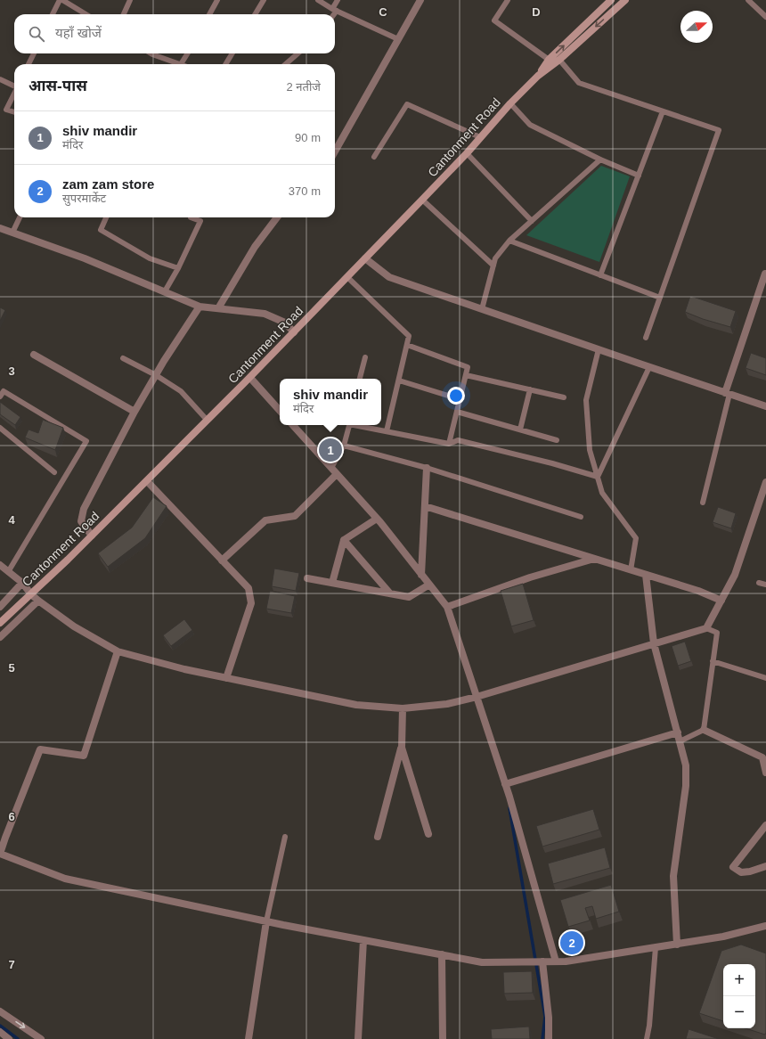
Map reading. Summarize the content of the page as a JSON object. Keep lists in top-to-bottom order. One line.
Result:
{"streets":{"street":["Cantonment Road"]},"north":"right","page":{"search":"यहाँ खोजें","heading":["आस-पास","2 नतीजे"],"list":[{"mark":"1","name":"shiv mandir","note":"मंदिर","value":"90 m"},{"mark":"2","name":"zam zam store","note":"सुपरमार्केट","value":"370 m"}],"popup":["shiv mandir","मंदिर"],"pins":["1","2"],"map_buttons":["+","−"]},"grid":{"columns":["C","D"],"rows":["3","4","5","6","7"]}}
